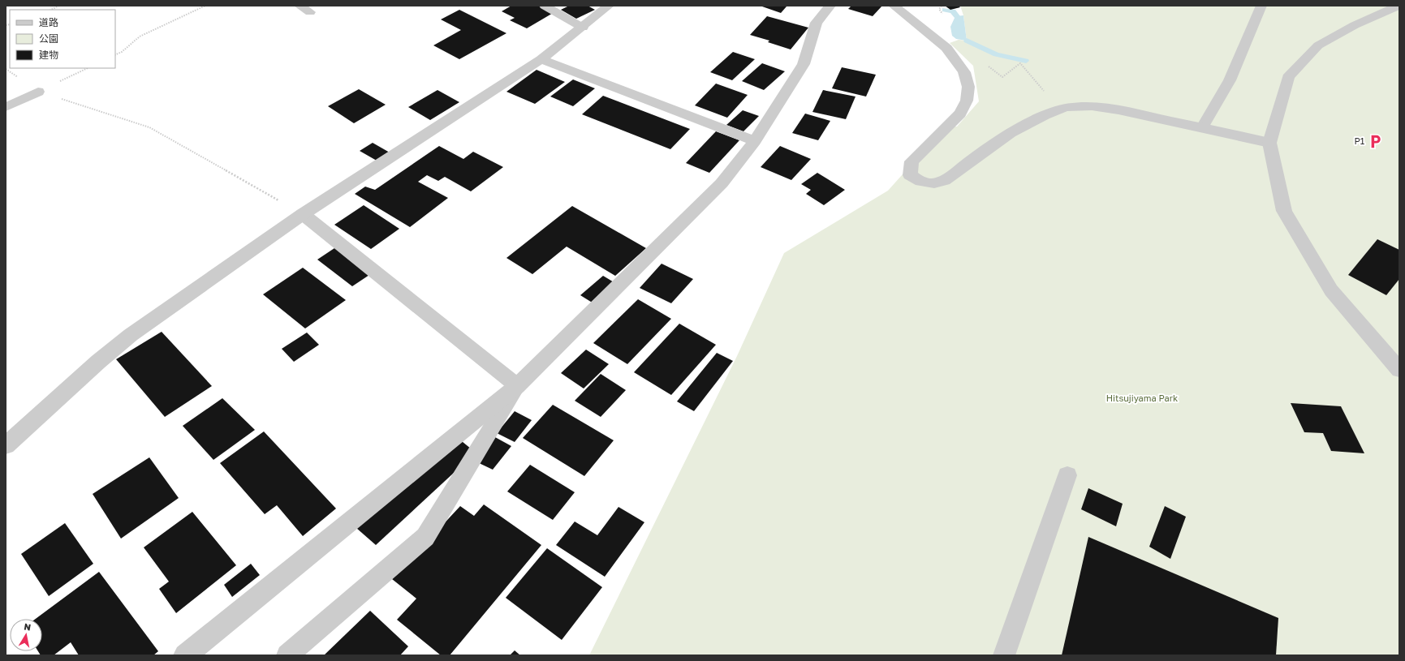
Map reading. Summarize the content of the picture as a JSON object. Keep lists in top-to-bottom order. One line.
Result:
{"parks":["Hitsujiyama Park"],"places":{"parking":["P1"]},"legend":["道路","公園","建物"],"north":"top"}
